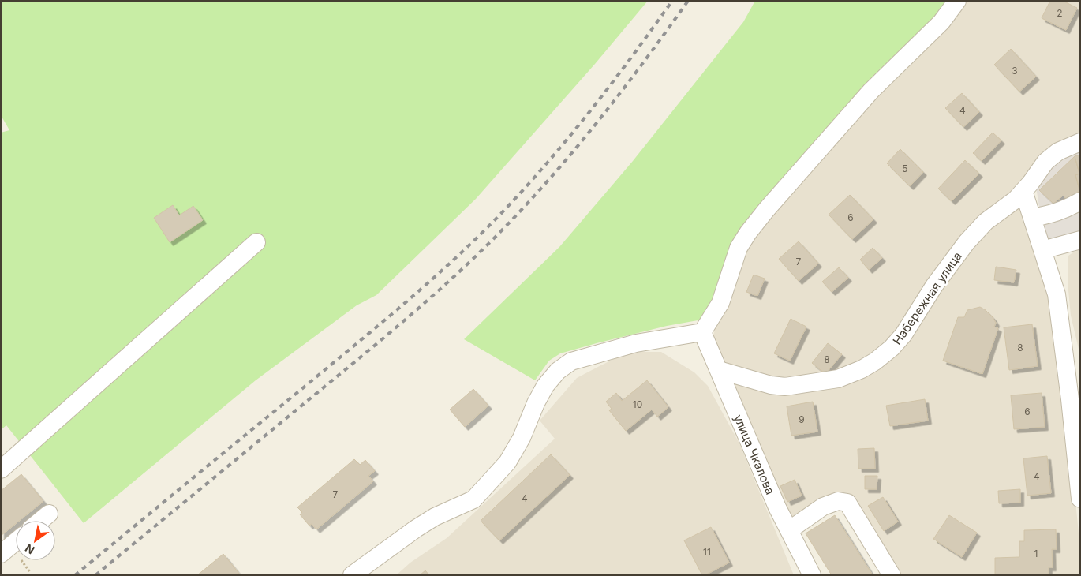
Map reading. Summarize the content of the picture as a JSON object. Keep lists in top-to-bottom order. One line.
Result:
{"streets":{"street":["Набережная улица","улица Чкалова"]},"crossings":[["Набережная улица","улица Чкалова"]],"house_numbers":["2","3","4","5","6","7","8","8","10","6","9","4","7","4","11","1"],"north":"bottom left"}
